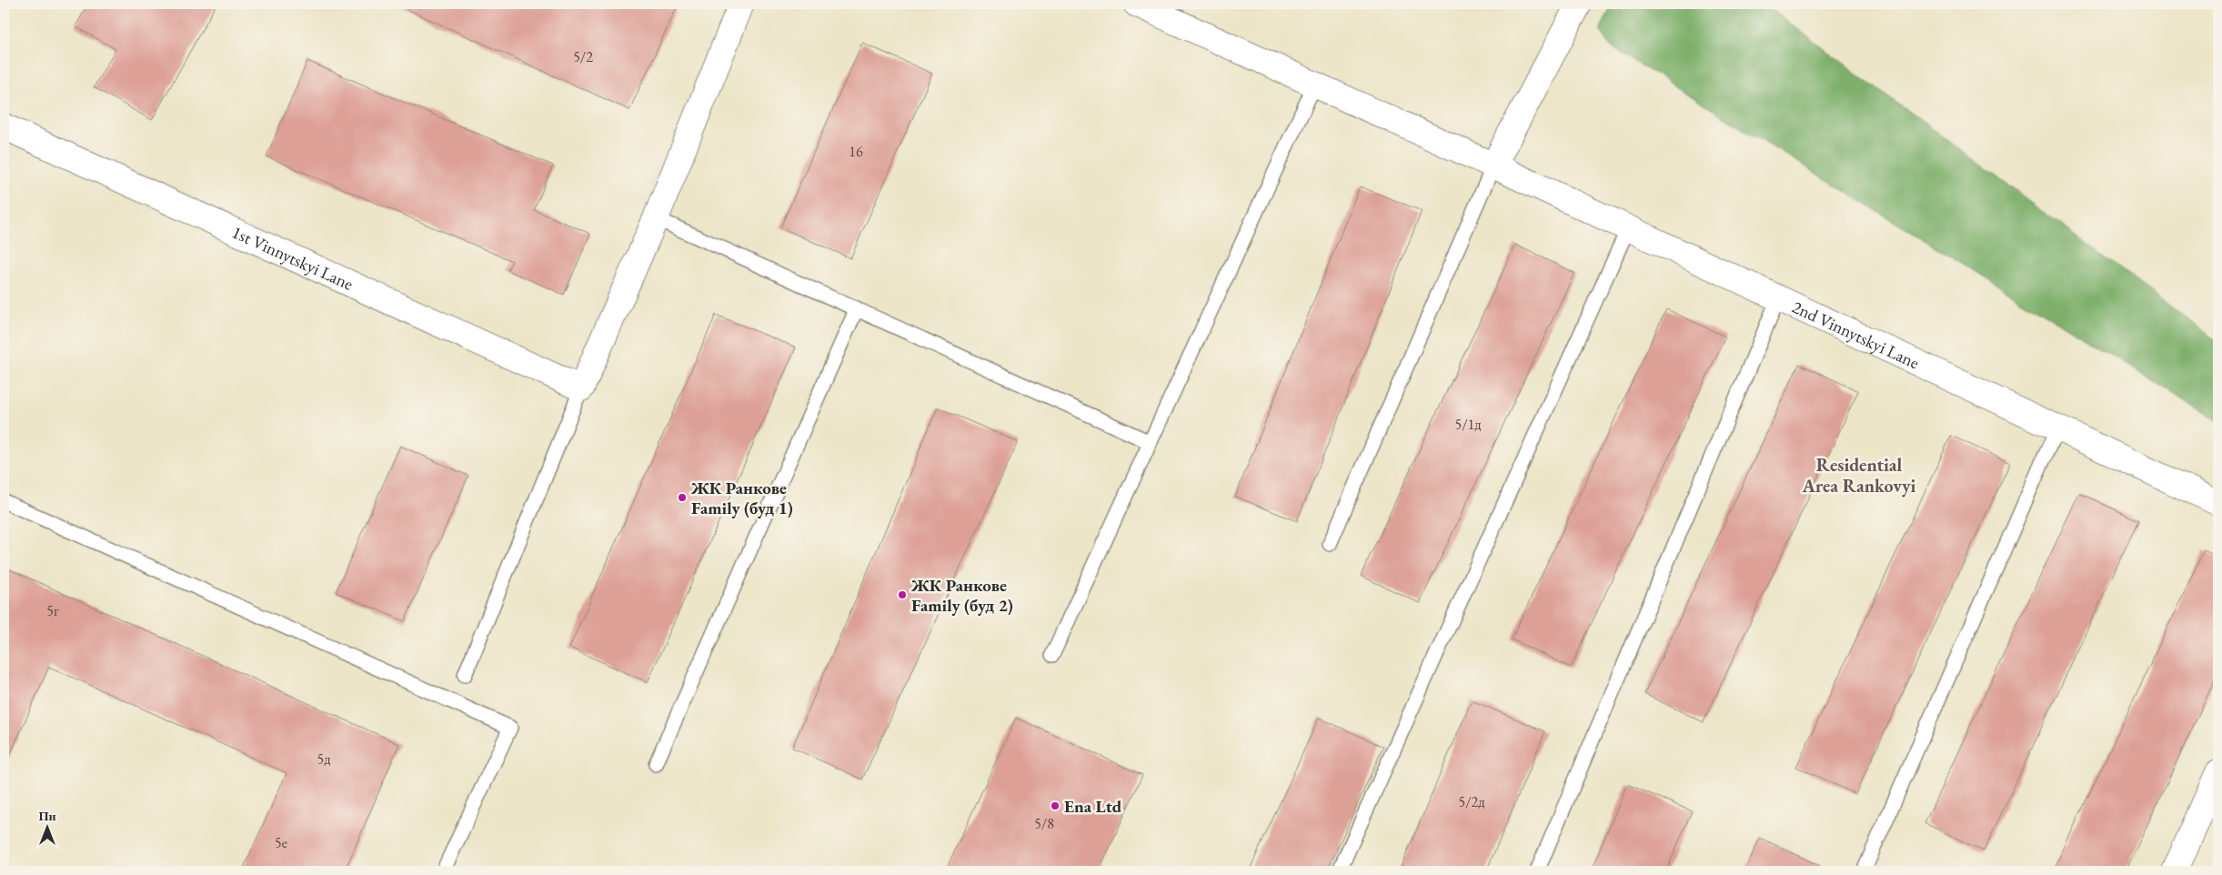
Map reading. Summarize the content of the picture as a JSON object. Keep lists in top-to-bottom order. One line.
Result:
{"streets":{"street":["1st Vinnytskyi Lane","2nd Vinnytskyi Lane"]},"districts":["Residential Area Rankovyi"],"places":["ЖК Ранкове Family (буд 1)","ЖК Ранкове Family (буд 2)","Ena Ltd"],"house_numbers":["5/2","16","5/1д","5г","5д","5/2д","5/8","5е"],"north":"top"}
